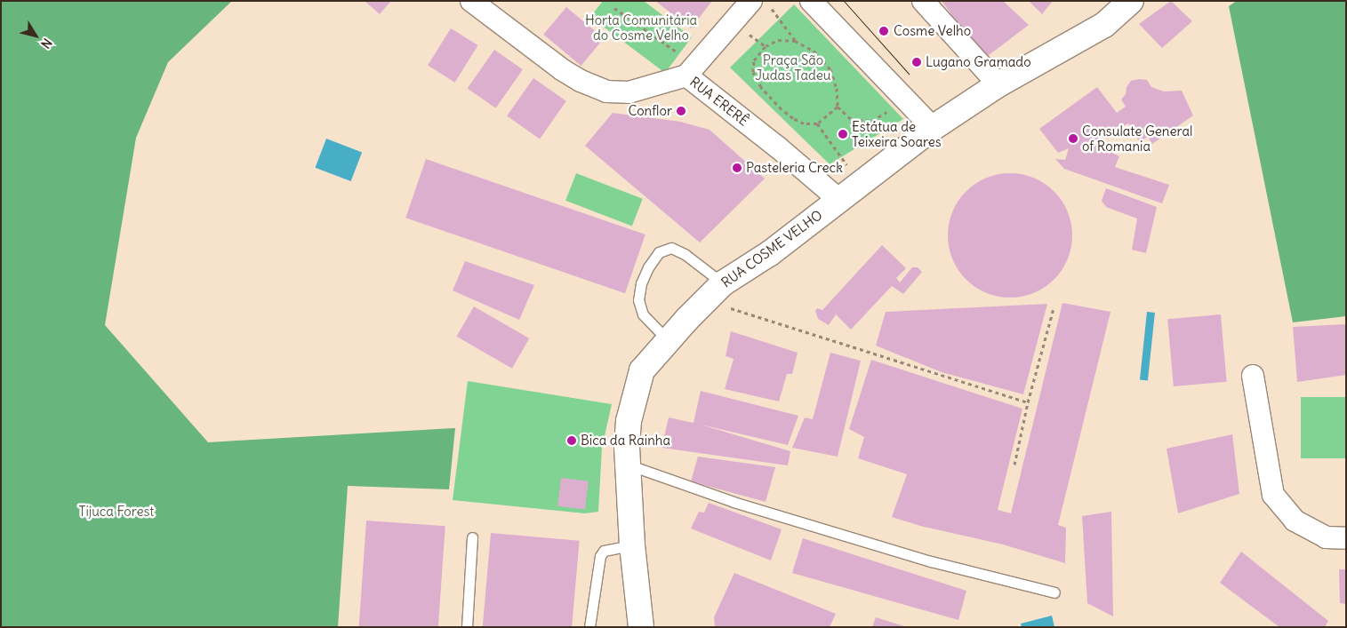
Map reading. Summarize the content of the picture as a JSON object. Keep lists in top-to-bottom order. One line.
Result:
{"streets":{"main road":["RUA COSME VELHO"],"street":["RUA ERERÊ"]},"crossings":[["RUA ERERÊ","RUA COSME VELHO"]],"parks":["Horta Comunitária do Cosme Velho","Praça São Judas Tadeu","Tijuca Forest"],"places":["Cosme Velho","Lugano Gramado","Conflor","Estátua de Teixeira Soares","Consulate General of Romania","Pasteleria Creck","Bica da Rainha"],"north":"bottom right"}
